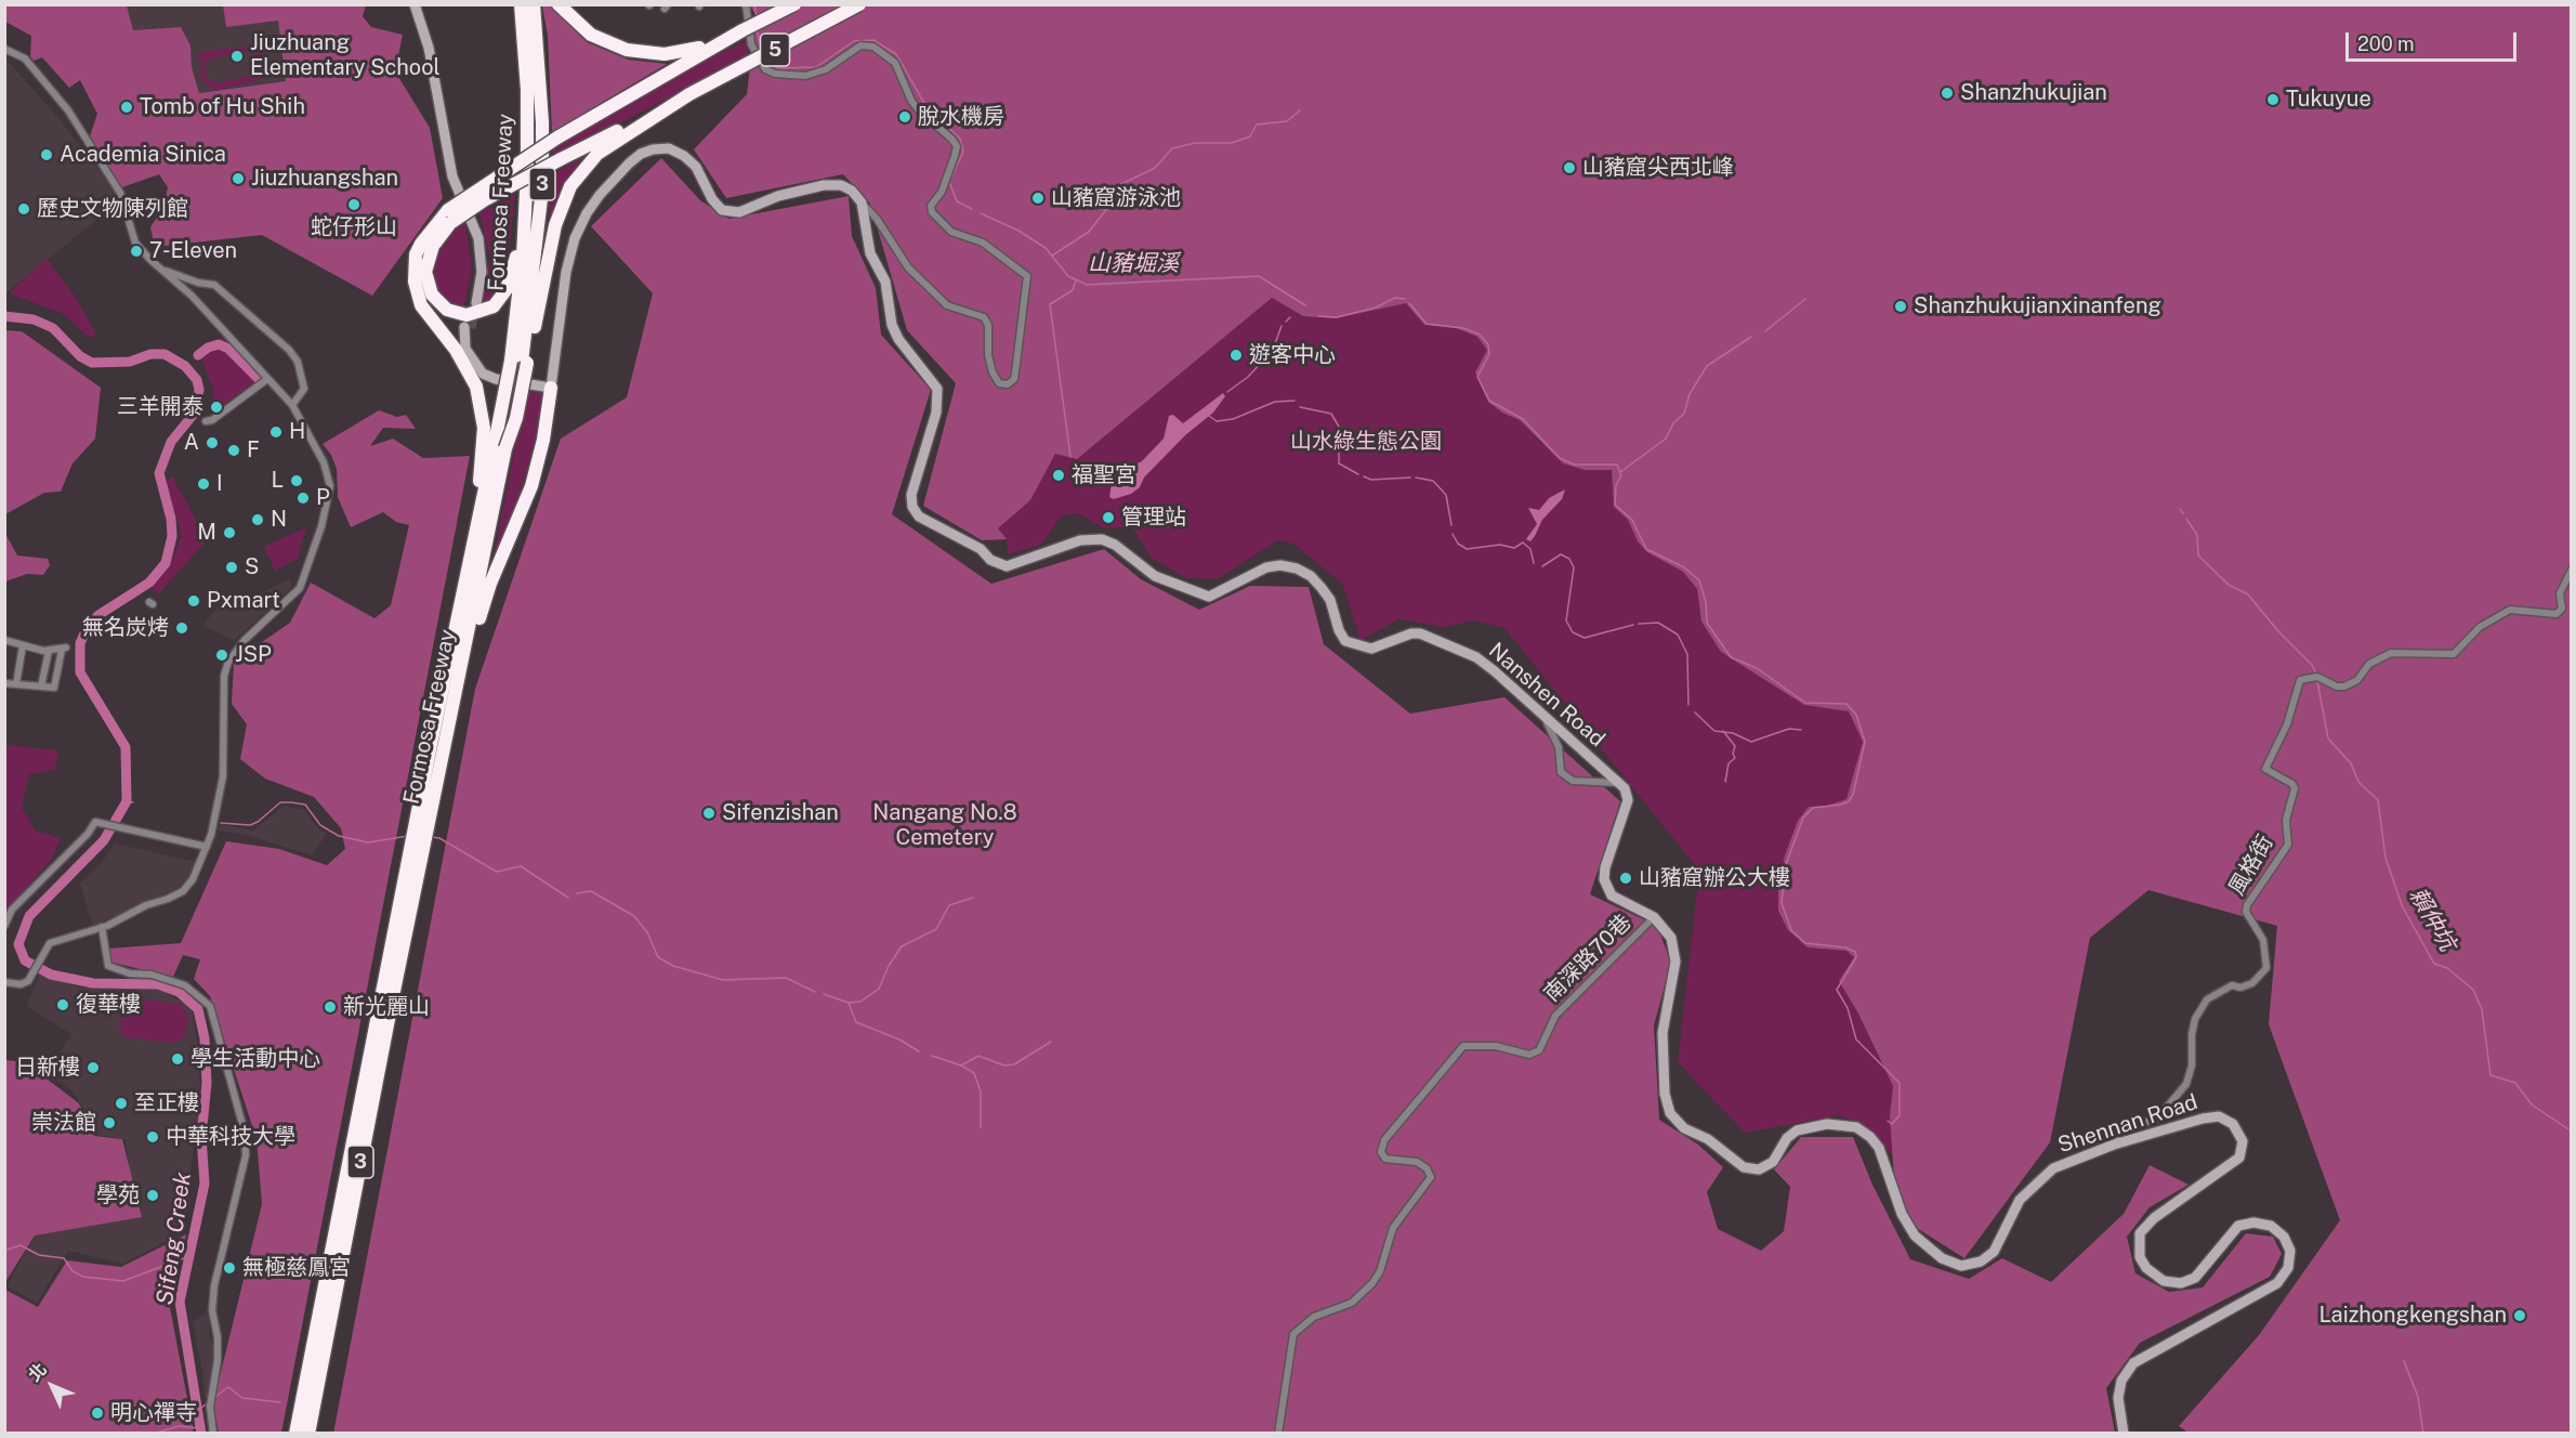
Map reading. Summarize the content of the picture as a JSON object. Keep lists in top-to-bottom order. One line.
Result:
{"streets":{"highway":["5","3","Formosa Freeway"],"main road":["Nanshen Road","Shennan Road"],"street":["風格街","南深路70巷"]},"crossings":[["風格街","Shennan Road"],["南深路70巷","Shennan Road"]],"water":["山豬堀溪","賴仲坑","Sifeng Creek"],"parks":["山水綠生態公園","Nangang No.8 Cemetery"],"places":["Jiuzhuang Elementary School","Shanzhukujian","Tukuyue","Tomb of Hu Shih","脫水機房","Academia Sinica","山豬窟尖西北峰","Jiuzhuangshan","山豬窟游泳池","蛇仔形山","歷史文物陳列館","7-Eleven","Shanzhukujianxinanfeng","遊客中心","三羊開泰","H","A","F","福聖宮","L","I","P","管理站","N","M","S","Pxmart","無名炭烤","JSP","Sifenzishan","山豬窟辦公大樓","復華樓","新光麗山","學生活動中心","日新樓","至正樓","崇法館","中華科技大學","學苑","無極慈鳳宮","Laizhongkengshan","明心禪寺"],"scale_bar":"200 m","north":"top left"}
